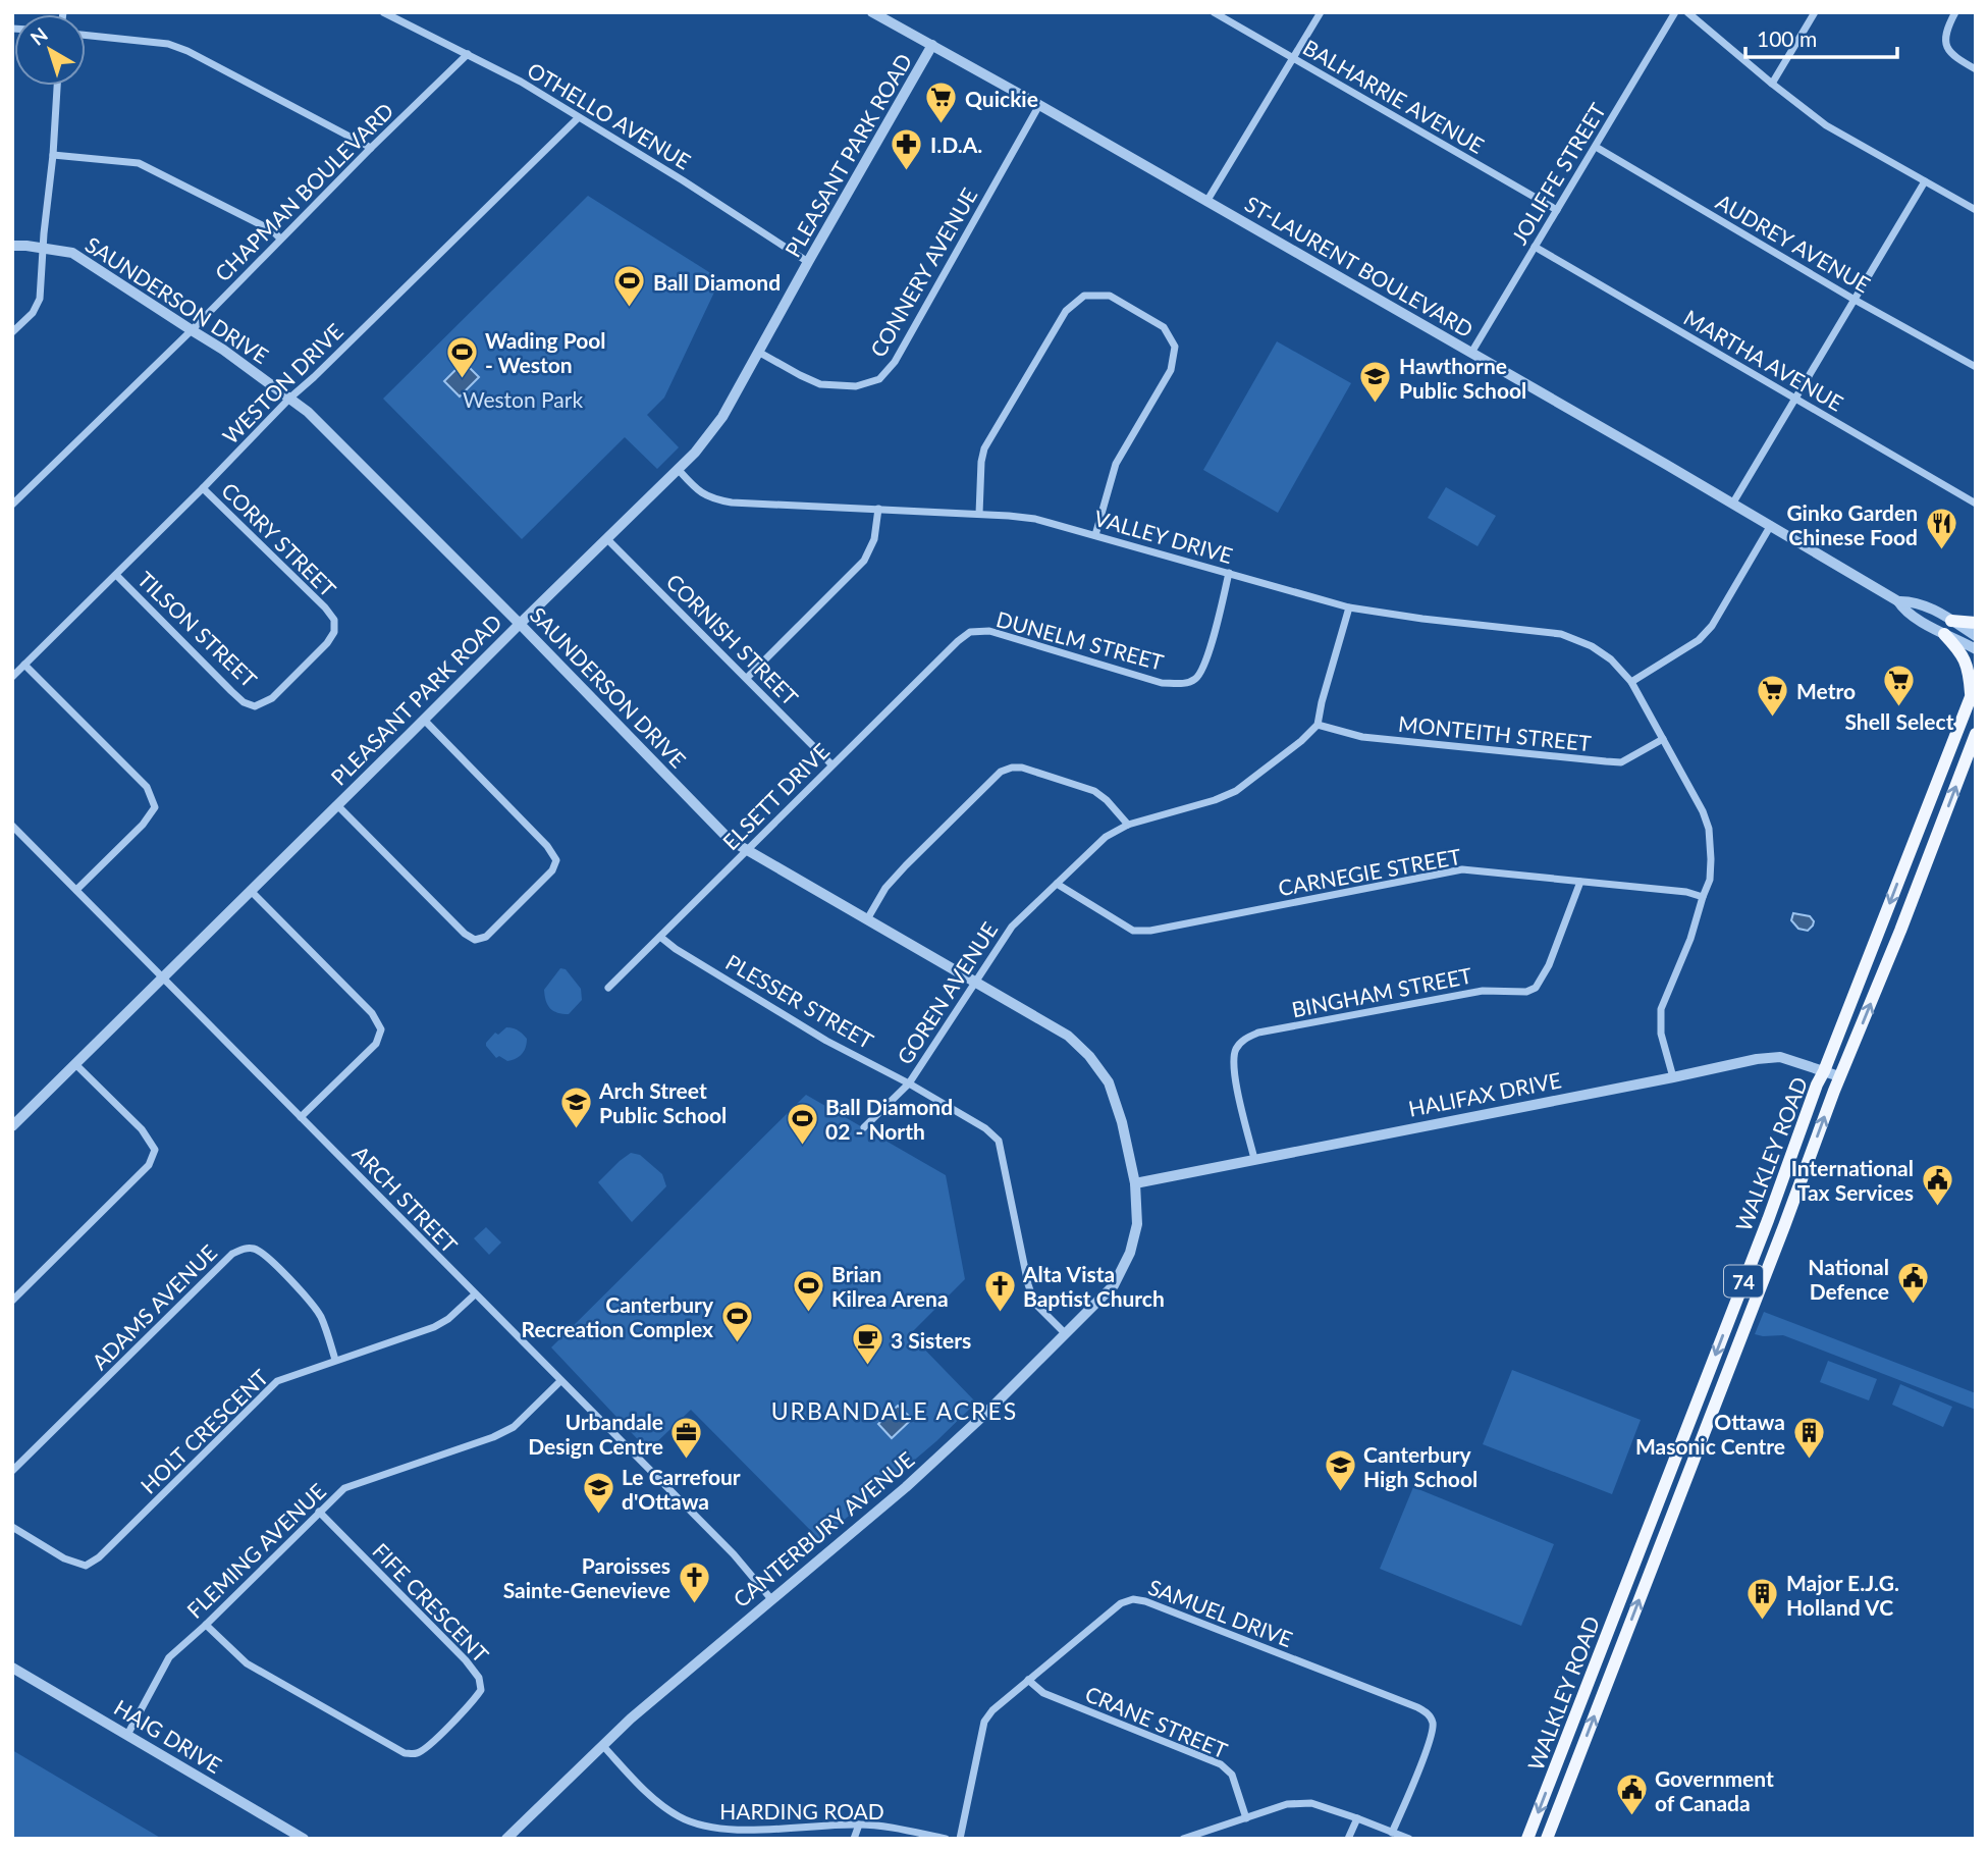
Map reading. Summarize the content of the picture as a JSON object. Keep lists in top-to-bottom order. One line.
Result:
{"streets":{"main road":["WALKLEY ROAD","74"],"street":["BALHARRIE AVENUE","OTHELLO AVENUE","PLEASANT PARK ROAD","JOLIFFE STREET","CHAPMAN BOULEVARD","AUDREY AVENUE","ST-LAURENT BOULEVARD","CONNERY AVENUE","SAUNDERSON DRIVE","MARTHA AVENUE","WESTON DRIVE","VALLEY DRIVE","CORRY STREET","TILSON STREET","CORNISH STREET","DUNELM STREET","MONTEITH STREET","ELSETT DRIVE","CARNEGIE STREET","BINGHAM STREET","GOREN AVENUE","PLESSER STREET","HALIFAX DRIVE","ARCH STREET","ADAMS AVENUE","HOLT CRESCENT","CANTERBURY AVENUE","FLEMING AVENUE","FIFE CRESCENT","SAMUEL DRIVE","CRANE STREET","HAIG DRIVE","HARDING ROAD"]},"crossings":[["BALHARRIE AVENUE","JOLIFFE STREET"],["OTHELLO AVENUE","PLEASANT PARK ROAD"],["OTHELLO AVENUE","CHAPMAN BOULEVARD"],["OTHELLO AVENUE","WESTON DRIVE"],["PLEASANT PARK ROAD","ST-LAURENT BOULEVARD"],["PLEASANT PARK ROAD","CONNERY AVENUE"],["PLEASANT PARK ROAD","SAUNDERSON DRIVE"],["PLEASANT PARK ROAD","VALLEY DRIVE"],["PLEASANT PARK ROAD","CORNISH STREET"],["PLEASANT PARK ROAD","ARCH STREET"],["JOLIFFE STREET","AUDREY AVENUE"],["JOLIFFE STREET","ST-LAURENT BOULEVARD"],["JOLIFFE STREET","MARTHA AVENUE"],["CHAPMAN BOULEVARD","SAUNDERSON DRIVE"],["ST-LAURENT BOULEVARD","CONNERY AVENUE"],["SAUNDERSON DRIVE","WESTON DRIVE"],["SAUNDERSON DRIVE","ELSETT DRIVE"],["SAUNDERSON DRIVE","GOREN AVENUE"],["SAUNDERSON DRIVE","HALIFAX DRIVE"],["SAUNDERSON DRIVE","CANTERBURY AVENUE"],["WESTON DRIVE","CORRY STREET"],["WESTON DRIVE","TILSON STREET"],["VALLEY DRIVE","DUNELM STREET"],["VALLEY DRIVE","MONTEITH STREET"],["VALLEY DRIVE","CARNEGIE STREET"],["VALLEY DRIVE","HALIFAX DRIVE"],["CORRY STREET","TILSON STREET"],["CORNISH STREET","ELSETT DRIVE"],["DUNELM STREET","ELSETT DRIVE"],["MONTEITH STREET","GOREN AVENUE"],["ELSETT DRIVE","PLESSER STREET"],["CARNEGIE STREET","BINGHAM STREET"],["CARNEGIE STREET","GOREN AVENUE"],["BINGHAM STREET","HALIFAX DRIVE"],["GOREN AVENUE","PLESSER STREET"],["PLESSER STREET","CANTERBURY AVENUE"],["HALIFAX DRIVE","WALKLEY ROAD"],["HALIFAX DRIVE","CANTERBURY AVENUE"],["ARCH STREET","HOLT CRESCENT"],["ARCH STREET","CANTERBURY AVENUE"],["ARCH STREET","FLEMING AVENUE"],["ADAMS AVENUE","HOLT CRESCENT"],["CANTERBURY AVENUE","HARDING ROAD"],["FLEMING AVENUE","FIFE CRESCENT"],["FLEMING AVENUE","HAIG DRIVE"],["SAMUEL DRIVE","CRANE STREET"]],"districts":["URBANDALE ACRES"],"parks":["Weston Park"],"places":{"supermarket":["Quickie","Shell Select","Metro"],"pharmacy":["I.D.A."],"sports":["Ball Diamond","Wading Pool - Weston","Ball Diamond 02 - North","Brian Kilrea Arena","Canterbury Recreation Complex"],"school or university":["Hawthorne Public School","Arch Street Public School","Canterbury High School","Le Carrefour d'Ottawa"],"restaurant":["Ginko Garden Chinese Food"],"public building":["International Tax Services","National Defence","Government of Canada"],"church":["Alta Vista Baptist Church","Paroisses Sainte-Genevieve"],"cafe":["3 Sisters"],"office":["Urbandale Design Centre"],"building":["Ottawa Masonic Centre","Major E.J.G. Holland VC"]},"scale_bar":"100 m","north":"top left"}
